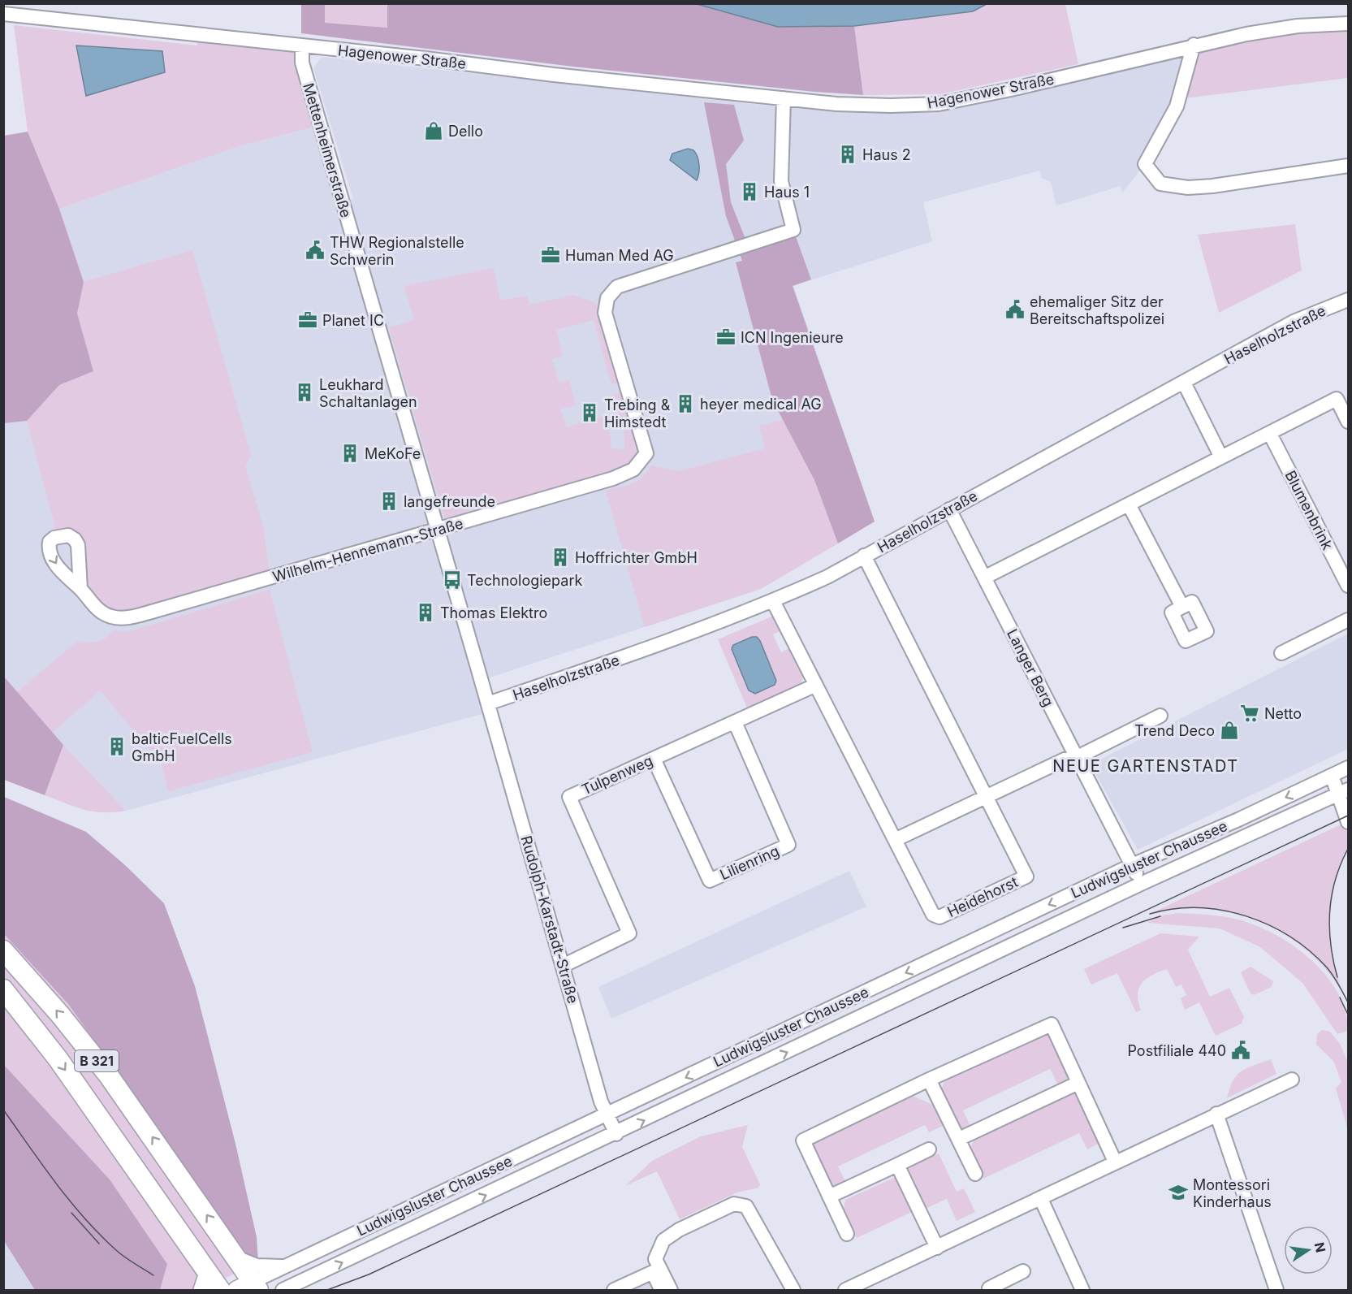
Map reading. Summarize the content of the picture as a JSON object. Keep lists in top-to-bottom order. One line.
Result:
{"streets":{"highway":["B 321"],"street":["Hagenower Straße","Mettenheimerstraße","Haselholzstraße","Blumenbrink","Wilhelm-Hennemann-Straße","Langer Berg","Tulpenweg","Ludwigsluster Chaussee","Lilienring","Heidehorst","Rudolph-Karstadt-Straße"]},"crossings":[["Hagenower Straße","Mettenheimerstraße"],["Hagenower Straße","Wilhelm-Hennemann-Straße"],["Mettenheimerstraße","Haselholzstraße"],["Mettenheimerstraße","Wilhelm-Hennemann-Straße"],["Mettenheimerstraße","Rudolph-Karstadt-Straße"],["Haselholzstraße","Langer Berg"],["Haselholzstraße","Heidehorst"],["Haselholzstraße","Rudolph-Karstadt-Straße"],["Langer Berg","Ludwigsluster Chaussee"],["Tulpenweg","Lilienring"],["Tulpenweg","Heidehorst"],["Tulpenweg","Rudolph-Karstadt-Straße"],["Ludwigsluster Chaussee","Rudolph-Karstadt-Straße"],["Ludwigsluster Chaussee","B 321"]],"districts":["NEUE GARTENSTADT"],"places":{"shop":["Dello","Trend Deco"],"building":["Haus 2","Haus 1","Leukhard Schaltanlagen","heyer medical AG","Trebing & Himstedt","MeKoFe","langefreunde","Hoffrichter GmbH","Thomas Elektro","balticFuelCells GmbH"],"public building":["THW Regionalstelle Schwerin","ehemaliger Sitz der Bereitschaftspolizei","Postfiliale 440"],"office":["Human Med AG","Planet IC","ICN Ingenieure"],"bus stop":["Technologiepark"],"supermarket":["Netto"],"school or university":["Montessori Kinderhaus"]},"north":"right"}
